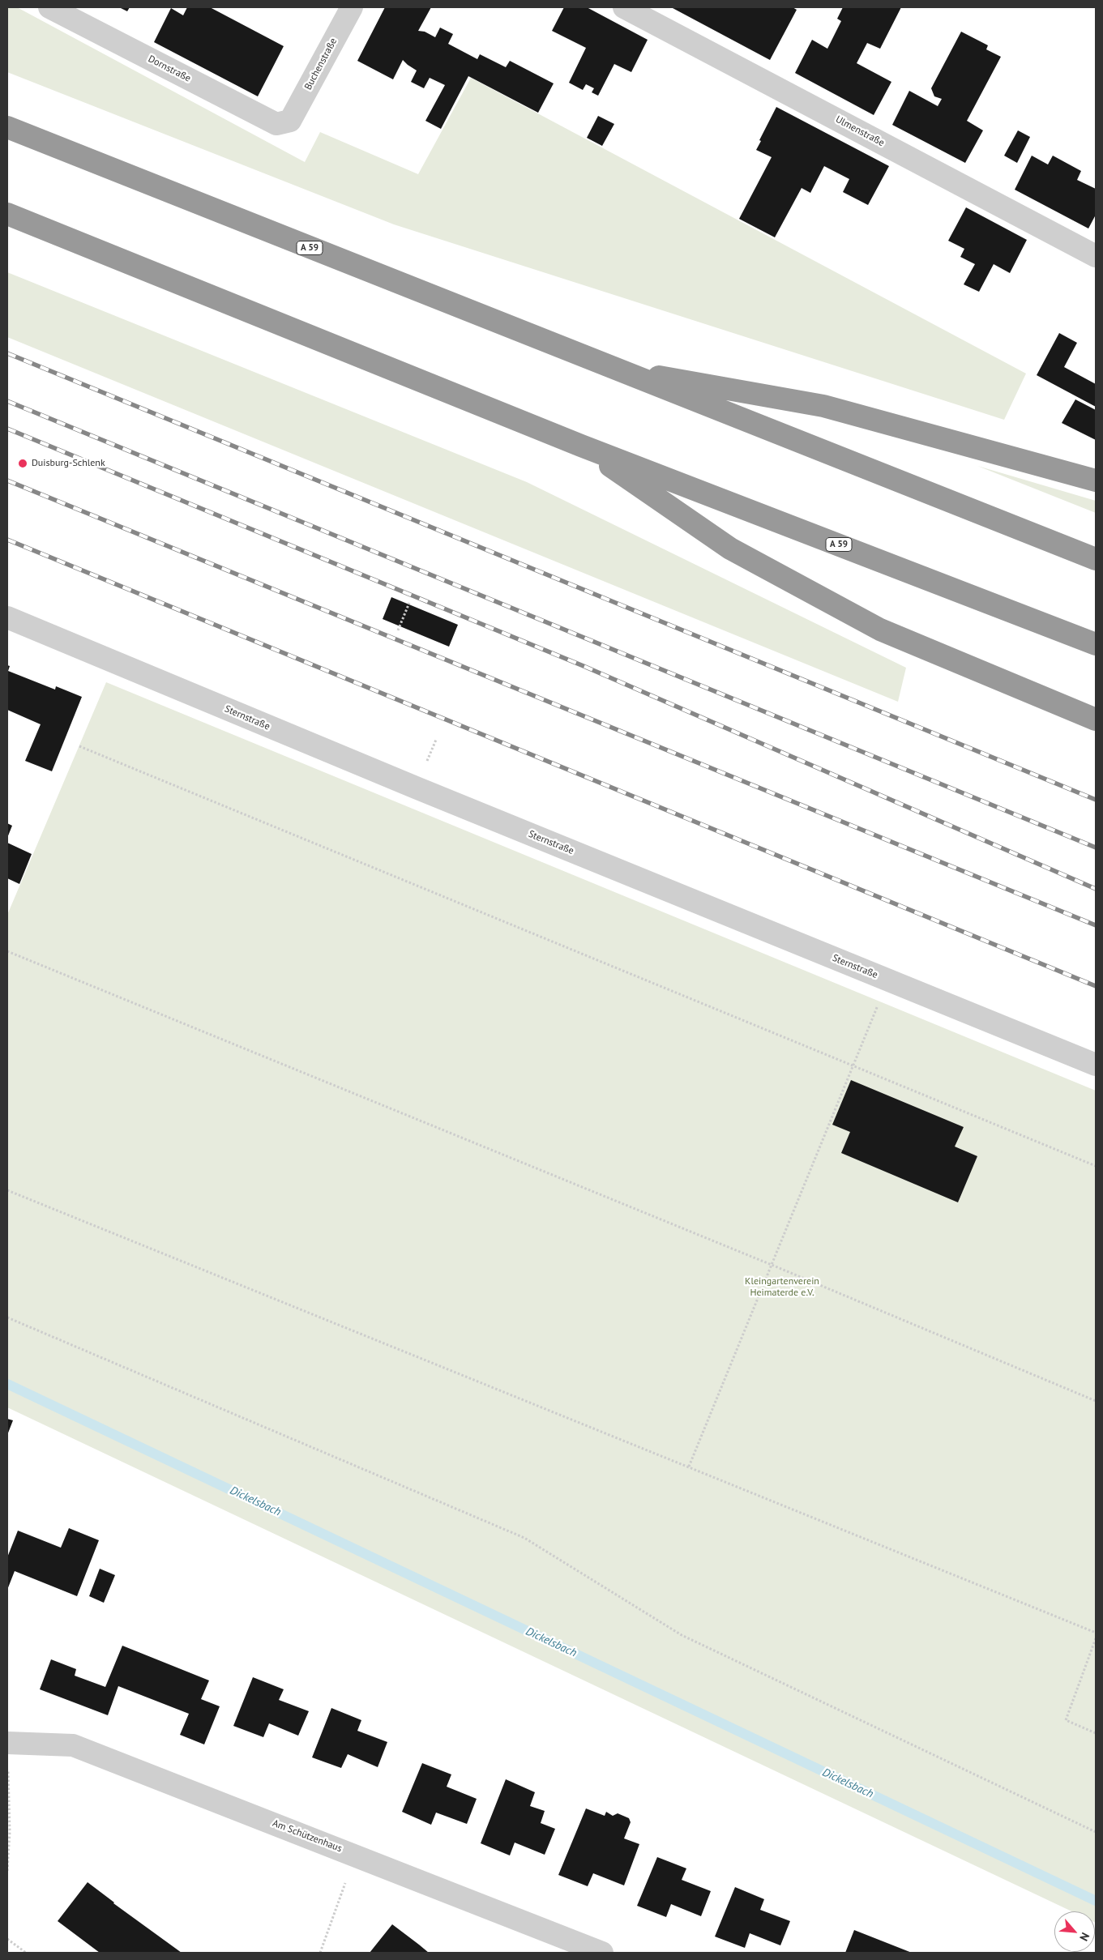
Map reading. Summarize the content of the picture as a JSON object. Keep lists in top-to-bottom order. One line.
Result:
{"streets":{"highway":["A 59"],"street":["Buchenstraße","Dornstraße","Ulmenstraße","Sternstraße","Am Schützenhaus"]},"crossings":[["Buchenstraße","Dornstraße"]],"water":["Dickelsbach"],"parks":["Kleingartenverein Heimaterde e.V."],"places":["Duisburg-Schlenk"],"north":"bottom right"}
